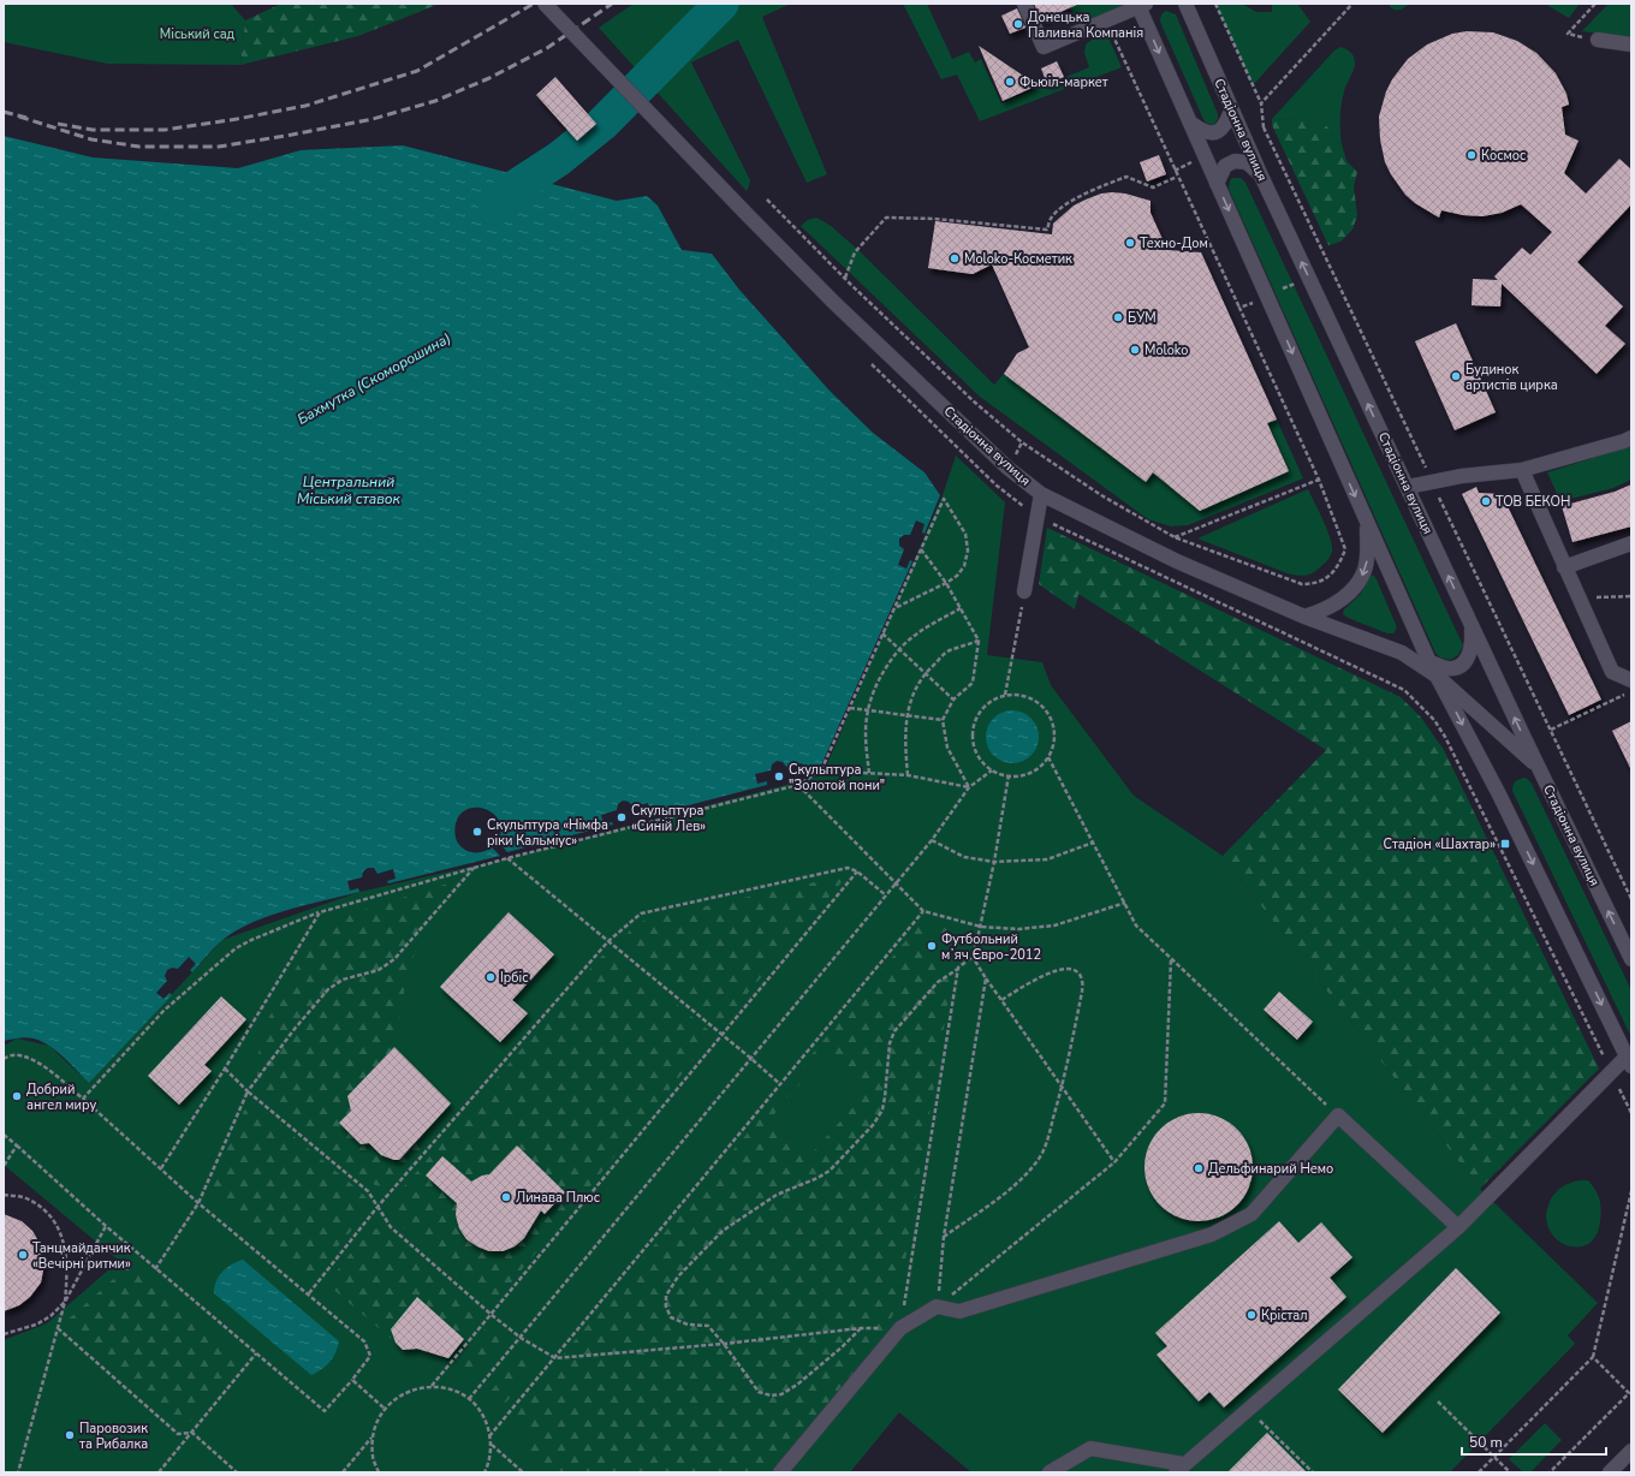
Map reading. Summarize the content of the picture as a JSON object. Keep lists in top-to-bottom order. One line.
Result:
{"streets":{"street":["Стадіонна вулиця"]},"water":["Бахмутка (Скоморошина)","Центральний Міський ставок"],"parks":["Міський сад"],"places":{"other":["Донецька Паливна Компанія","Фьюіл-маркет","Космос","Техно-Дом","Moloko-Косметик","БУМ","Moloko","Будинок артистів цирка","ТОВ БЕКОН","Скульптура \"Золотой пони\"","Скульптура «Синій Лев»","Скульптура «Німфа ріки Кальміус»","Футбольний мʼяч Євро-2012","Ірбіс","Добрий ангел миру","Дельфинарий Немо","Линава Плюс","Танцмайданчик «Вечірні ритми»","Крістал","Паровозик та Рибалка"],"transit":["Стадіон «Шахтар»"]},"scale_bar":"50 m"}
